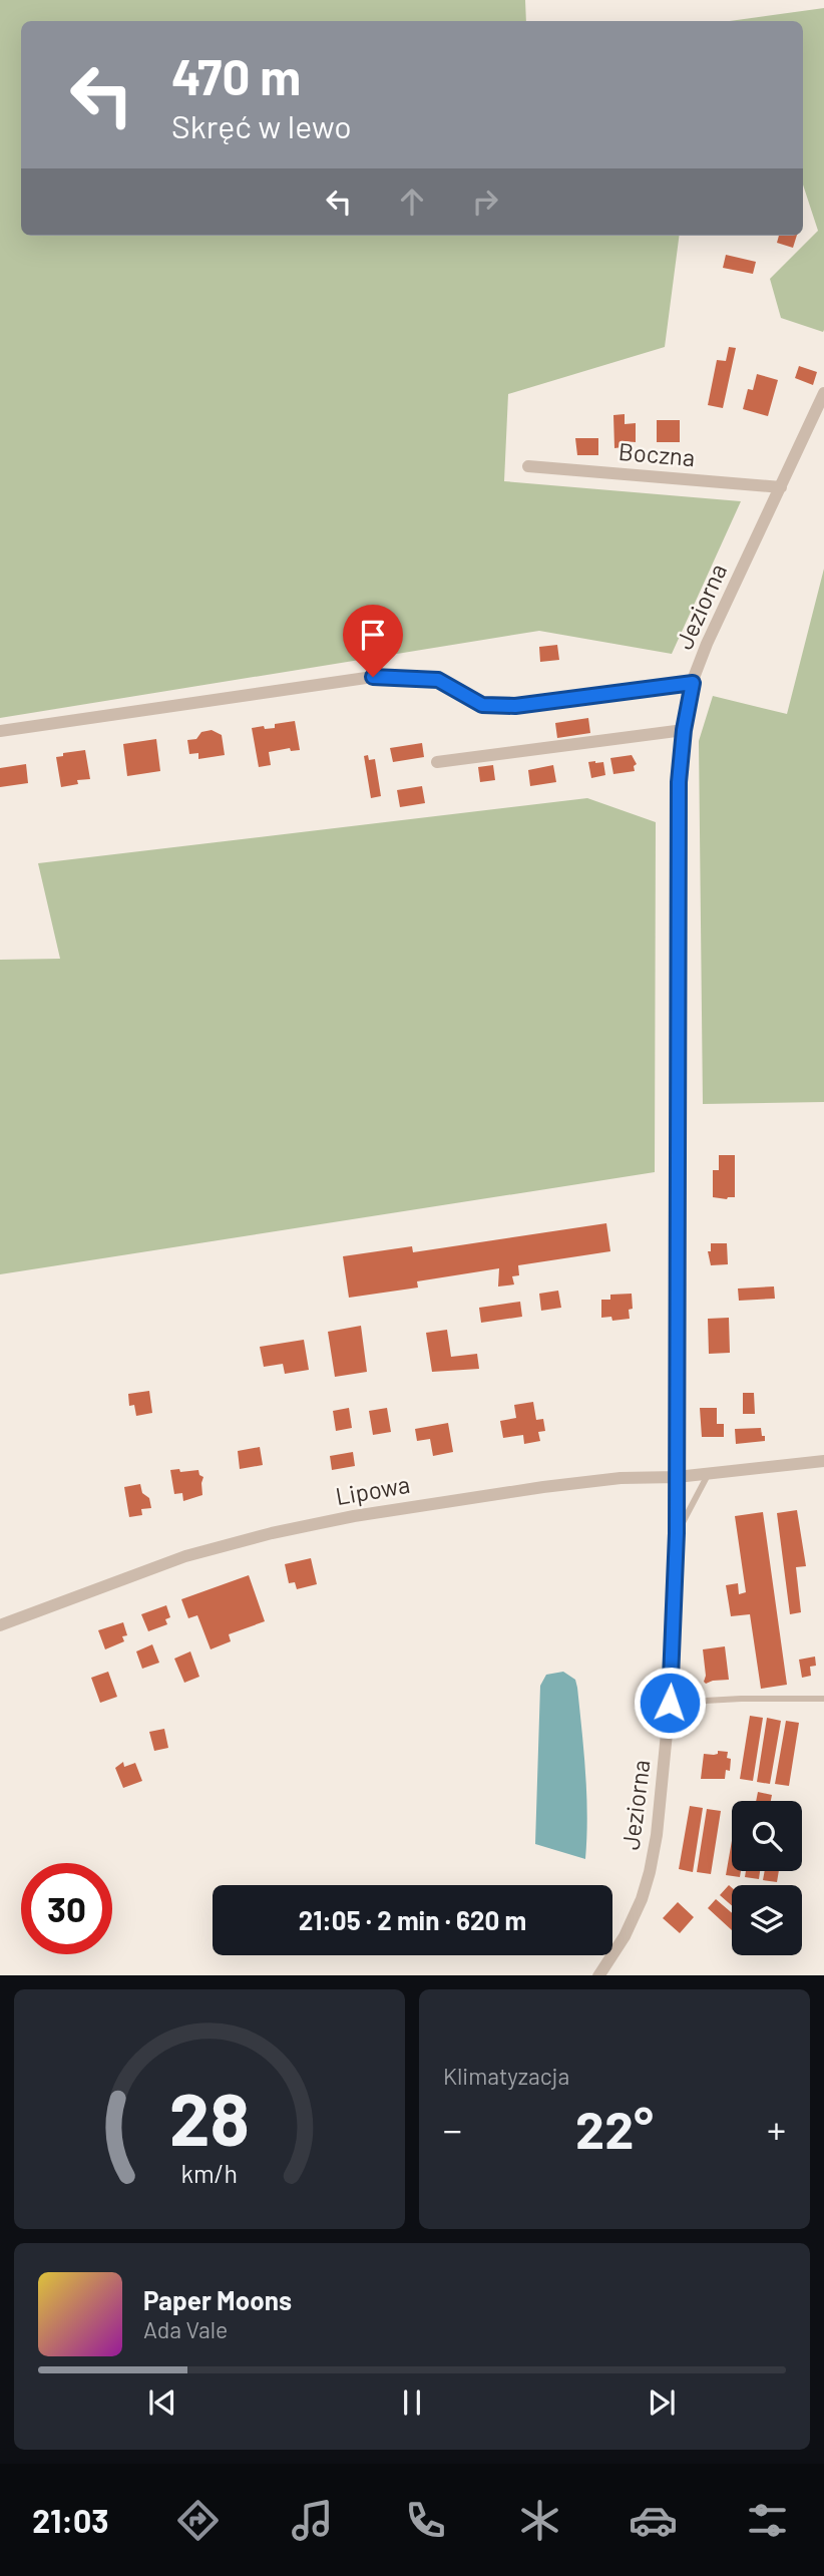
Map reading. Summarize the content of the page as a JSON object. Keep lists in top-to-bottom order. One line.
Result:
{"streets":{"street":["Boczna","Jeziorna","Lipowa"]},"crossings":[["Boczna","Jeziorna"],["Jeziorna","Lipowa"]],"page":{"turn":["470 m","Skręć w lewo"],"limit":"30","trip":"21:05 · 2 min · 620 m","tile":"Klimatyzacja","heat":["−","22°","+"],"song":["Paper Moons","Ada Vale"],"tabs":"21:03","gauge":["28","km/h"]}}
